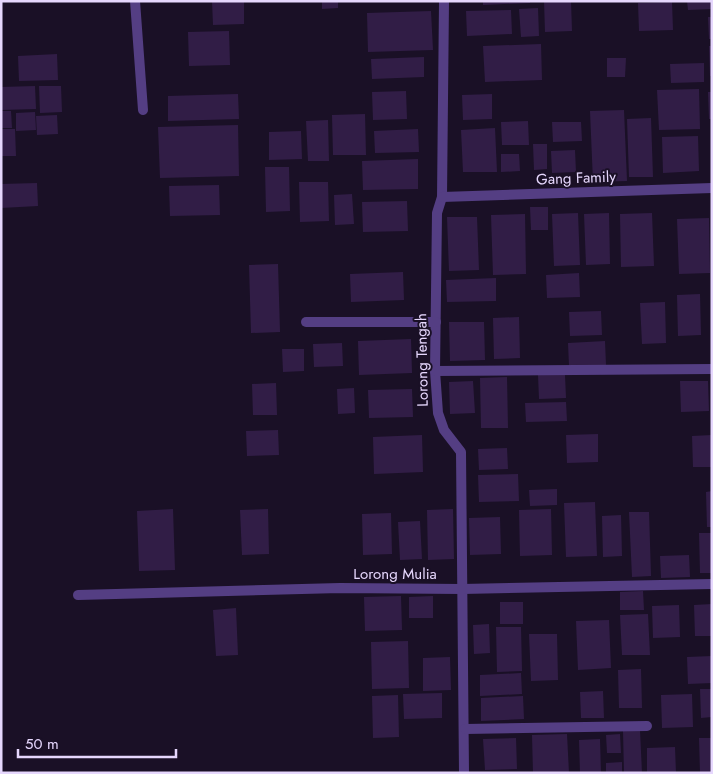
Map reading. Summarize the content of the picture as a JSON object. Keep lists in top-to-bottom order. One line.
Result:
{"streets":{"street":["Gang Family","Lorong Tengah","Lorong Mulia"]},"crossings":[["Gang Family","Lorong Tengah"],["Lorong Tengah","Lorong Mulia"]],"scale_bar":"50 m"}
